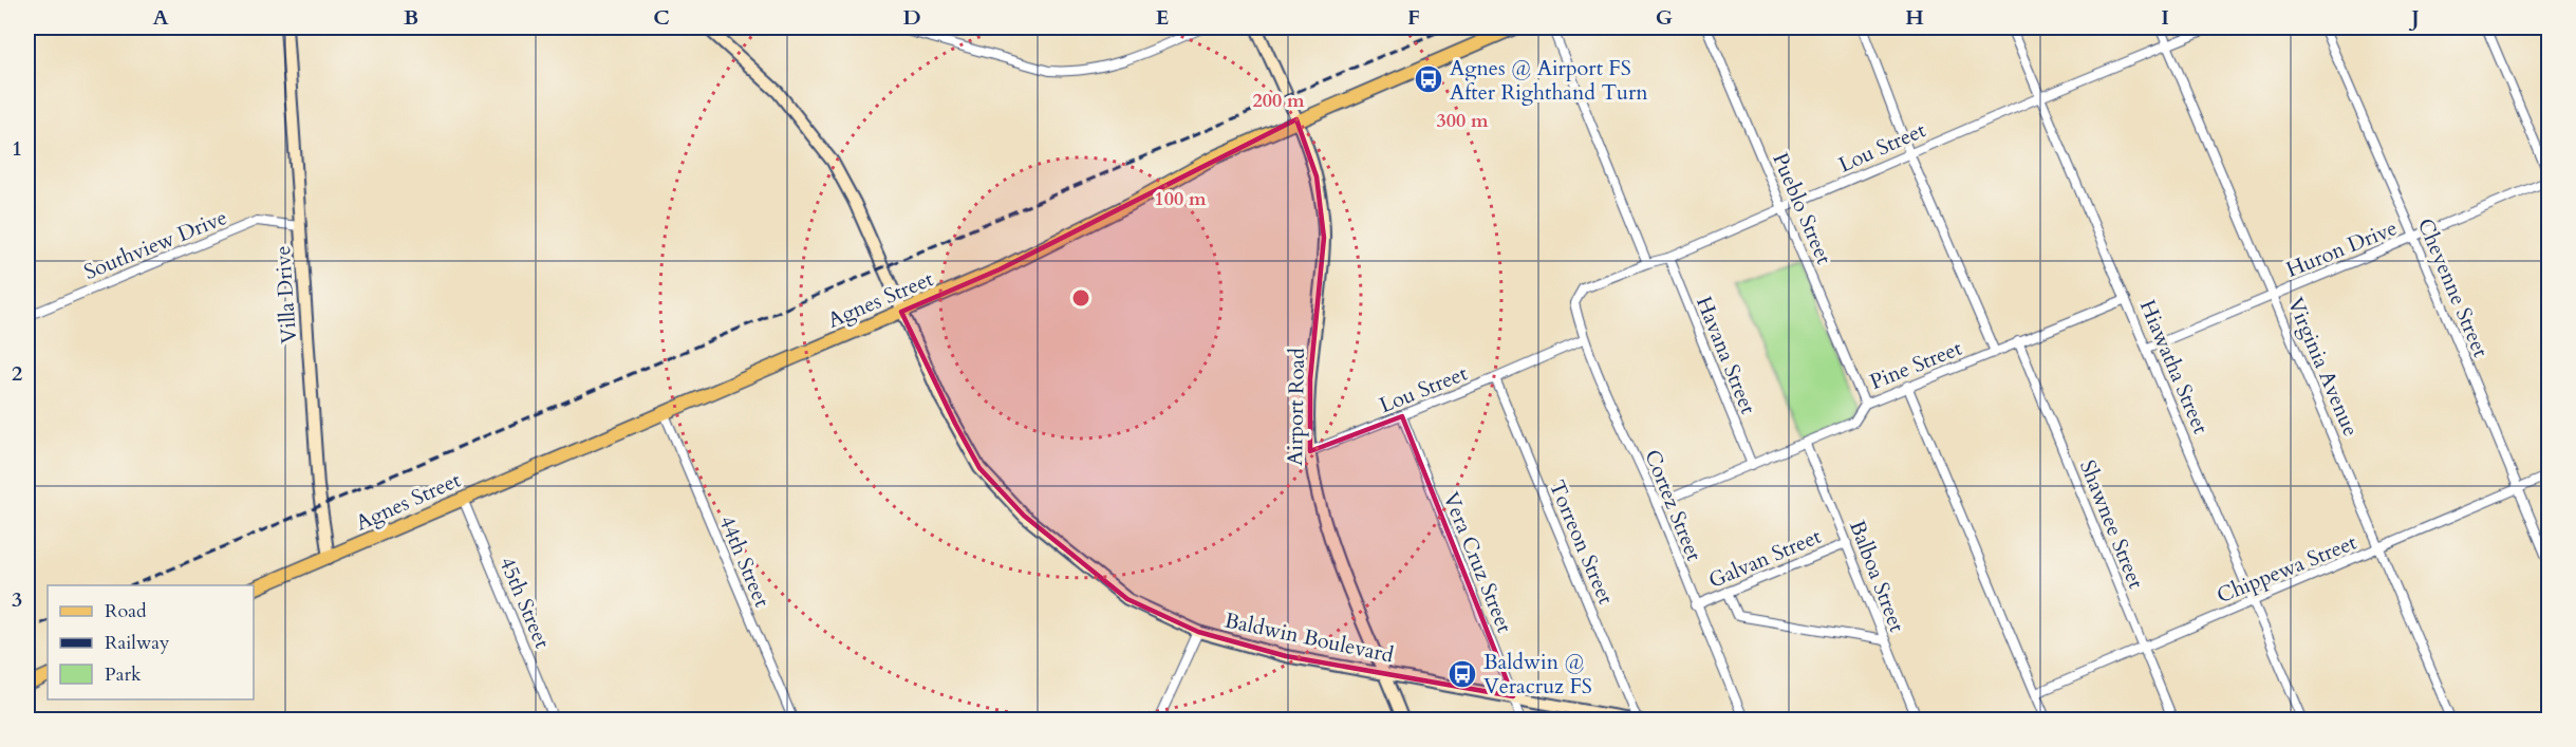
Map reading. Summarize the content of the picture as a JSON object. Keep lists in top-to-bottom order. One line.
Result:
{"streets":{"main road":["Agnes Street"],"street":["Lou Street","Pueblo Street","Southview Drive","Huron Drive","Cheyenne Street","Villa Drive","Havana Street","Pine Street","Hiawatha Street","Virginia Avenue","Airport Road","Cortez Street","Shawnee Street","Torreon Street","Galvan Street","44th Street","Vera Cruz Street","Chippewa Street","Balboa Street","45th Street","Baldwin Boulevard"]},"crossings":[["Lou Street","Pueblo Street"],["Lou Street","Havana Street"],["Lou Street","Hiawatha Street"],["Lou Street","Virginia Avenue"],["Lou Street","Airport Road"],["Lou Street","Cortez Street"],["Lou Street","Torreon Street"],["Lou Street","Vera Cruz Street"],["Pueblo Street","Pine Street"],["Southview Drive","Villa Drive"],["Huron Drive","Cheyenne Street"],["Huron Drive","Hiawatha Street"],["Huron Drive","Virginia Avenue"],["Cheyenne Street","Chippewa Street"],["Villa Drive","Agnes Street"],["Agnes Street","Airport Road"],["Agnes Street","44th Street"],["Agnes Street","45th Street"],["Agnes Street","Baldwin Boulevard"],["Havana Street","Pine Street"],["Pine Street","Hiawatha Street"],["Pine Street","Cortez Street"],["Pine Street","Shawnee Street"],["Pine Street","Balboa Street"],["Hiawatha Street","Chippewa Street"],["Virginia Avenue","Chippewa Street"],["Airport Road","Baldwin Boulevard"],["Cortez Street","Galvan Street"],["Shawnee Street","Chippewa Street"],["Torreon Street","Baldwin Boulevard"],["Galvan Street","Balboa Street"],["Vera Cruz Street","Baldwin Boulevard"]],"places":{"bus stop":["Agnes @ Airport FS After Righthand Turn","Baldwin @ Veracruz FS"]},"legend":["Road","Railway","Park"],"grid":{"columns":["A","B","C","D","E","F","G","H","I","J"],"rows":["1","2","3"]},"rings":["200 m","300 m","100 m"]}
